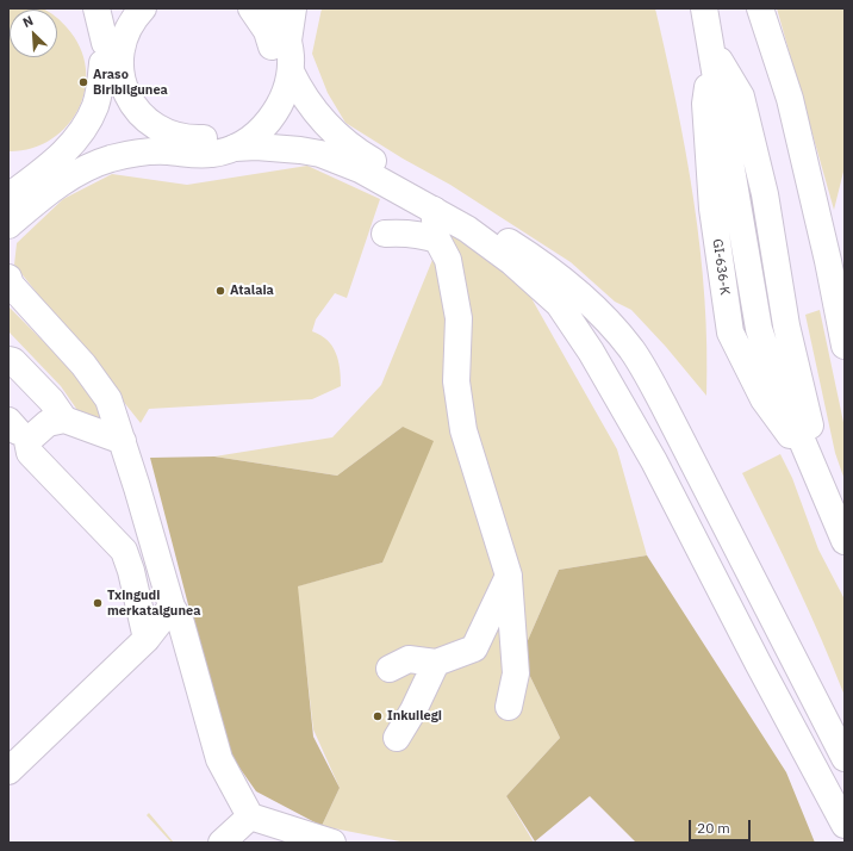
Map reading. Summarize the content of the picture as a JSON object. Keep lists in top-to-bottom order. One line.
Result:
{"streets":{"main road":["GI-636-K"]},"places":["Araso Biribilgunea","Atalaia","Txingudi merkatalgunea","Inkuilegi"],"scale_bar":"20 m","north":"top left"}
